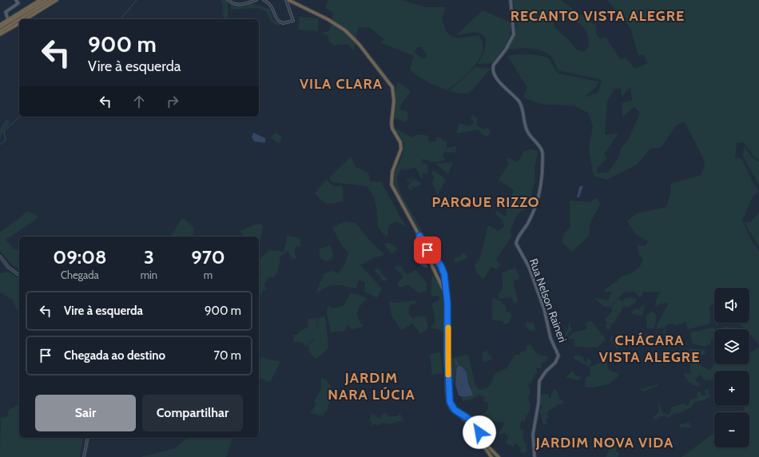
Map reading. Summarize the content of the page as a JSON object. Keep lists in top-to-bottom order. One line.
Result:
{"streets":{"main road":["Rua Nelson Raineri"]},"districts":["RECANTO VISTA ALEGRE","VILA CLARA","PARQUE RIZZO","CHÁCARA VISTA ALEGRE","JARDIM NARA LÚCIA","JARDIM NOVA VIDA"],"page":{"turn":["900 m","Vire à esquerda"],"eta":["09:08","Chegada","3","min","970","m"],"map_buttons":["+","−"],"list":[{"name":"Vire à esquerda","value":"900 m"},{"name":"Chegada ao destino","value":"70 m"}],"buttons":["Sair","Compartilhar"]}}
